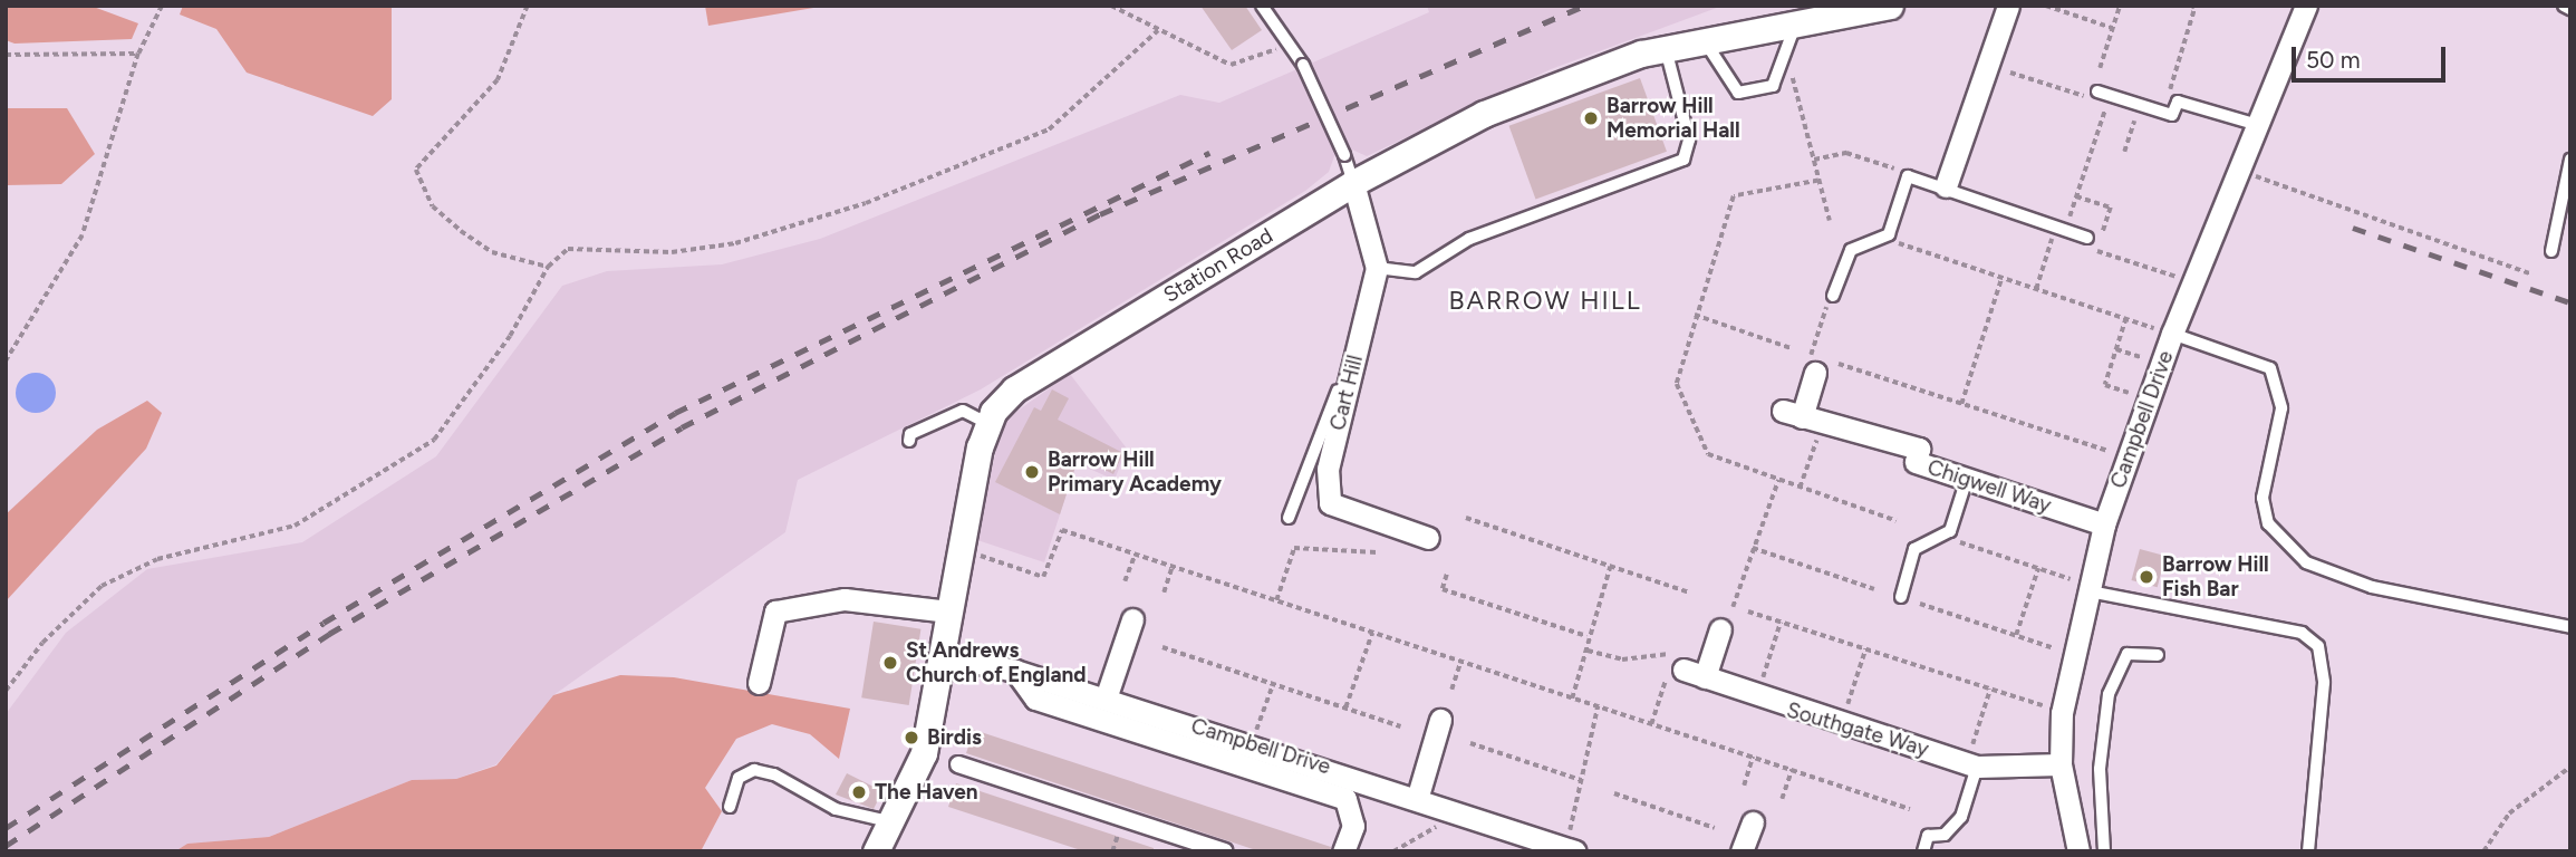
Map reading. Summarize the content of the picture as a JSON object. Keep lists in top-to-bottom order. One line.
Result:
{"streets":{"street":["Station Road","Cart Hill","Campbell Drive","Chigwell Way","Southgate Way"]},"crossings":[["Station Road","Cart Hill"],["Station Road","Campbell Drive"],["Campbell Drive","Chigwell Way"],["Campbell Drive","Southgate Way"]],"districts":["BARROW HILL"],"places":["Barrow Hill Memorial Hall","Barrow Hill Primary Academy","Barrow Hill Fish Bar","St Andrews Church of England","Birdis","The Haven"],"scale_bar":"50 m"}
